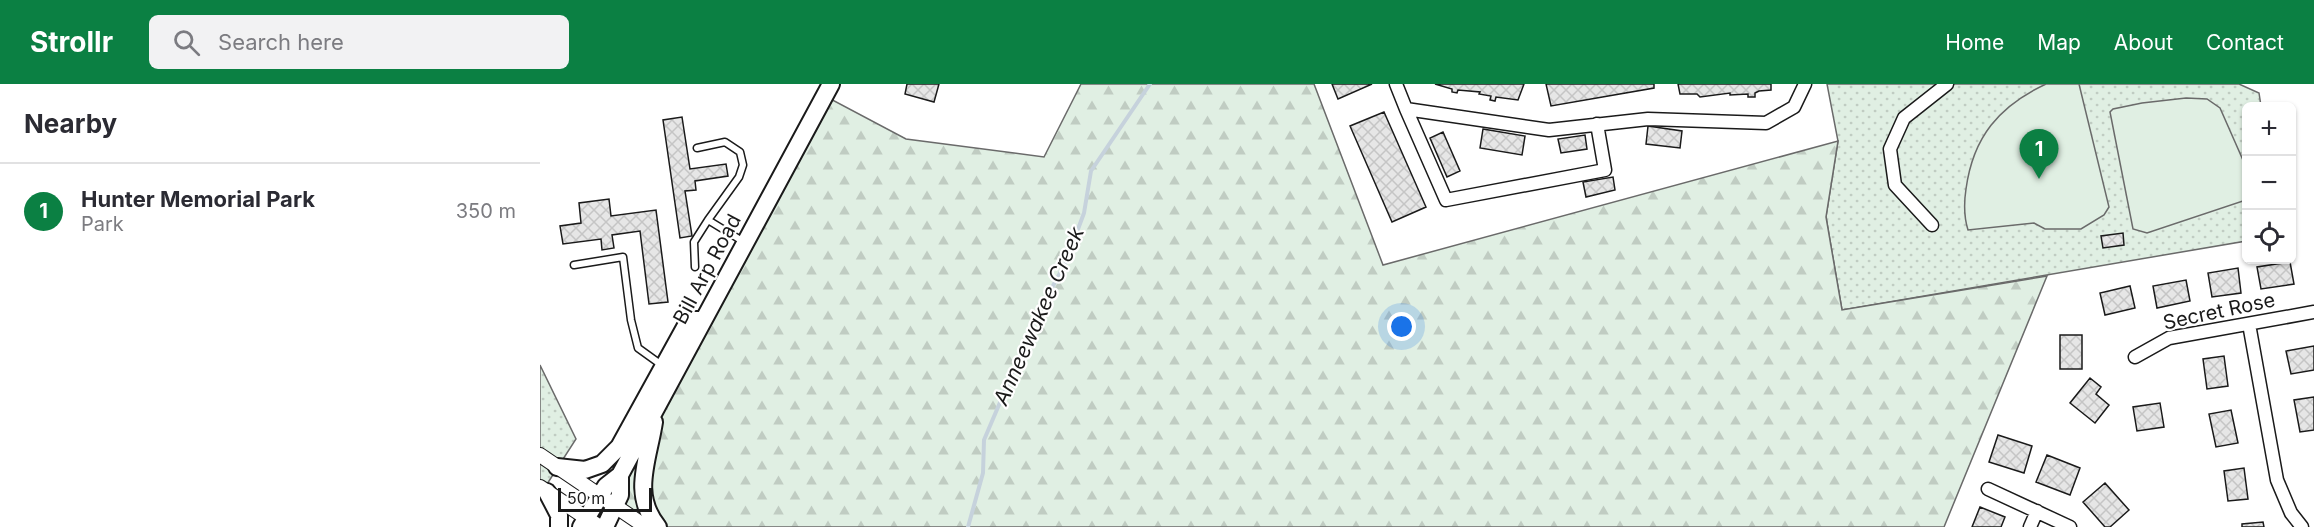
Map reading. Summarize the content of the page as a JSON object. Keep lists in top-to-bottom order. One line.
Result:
{"streets":{"main road":["Bill Arp Road"],"street":["Secret Rose"]},"water":["Anneewakee Creek"],"scale_bar":"50 m","page":{"header":"Strollr","search":"Search here","nav":["Home","Map","About","Contact"],"heading":"Nearby","map_buttons":["+","−"],"pins":"1","list":[{"mark":"1","name":"Hunter Memorial Park","note":"Park","value":"350 m"}],"scale":"50 m"}}
